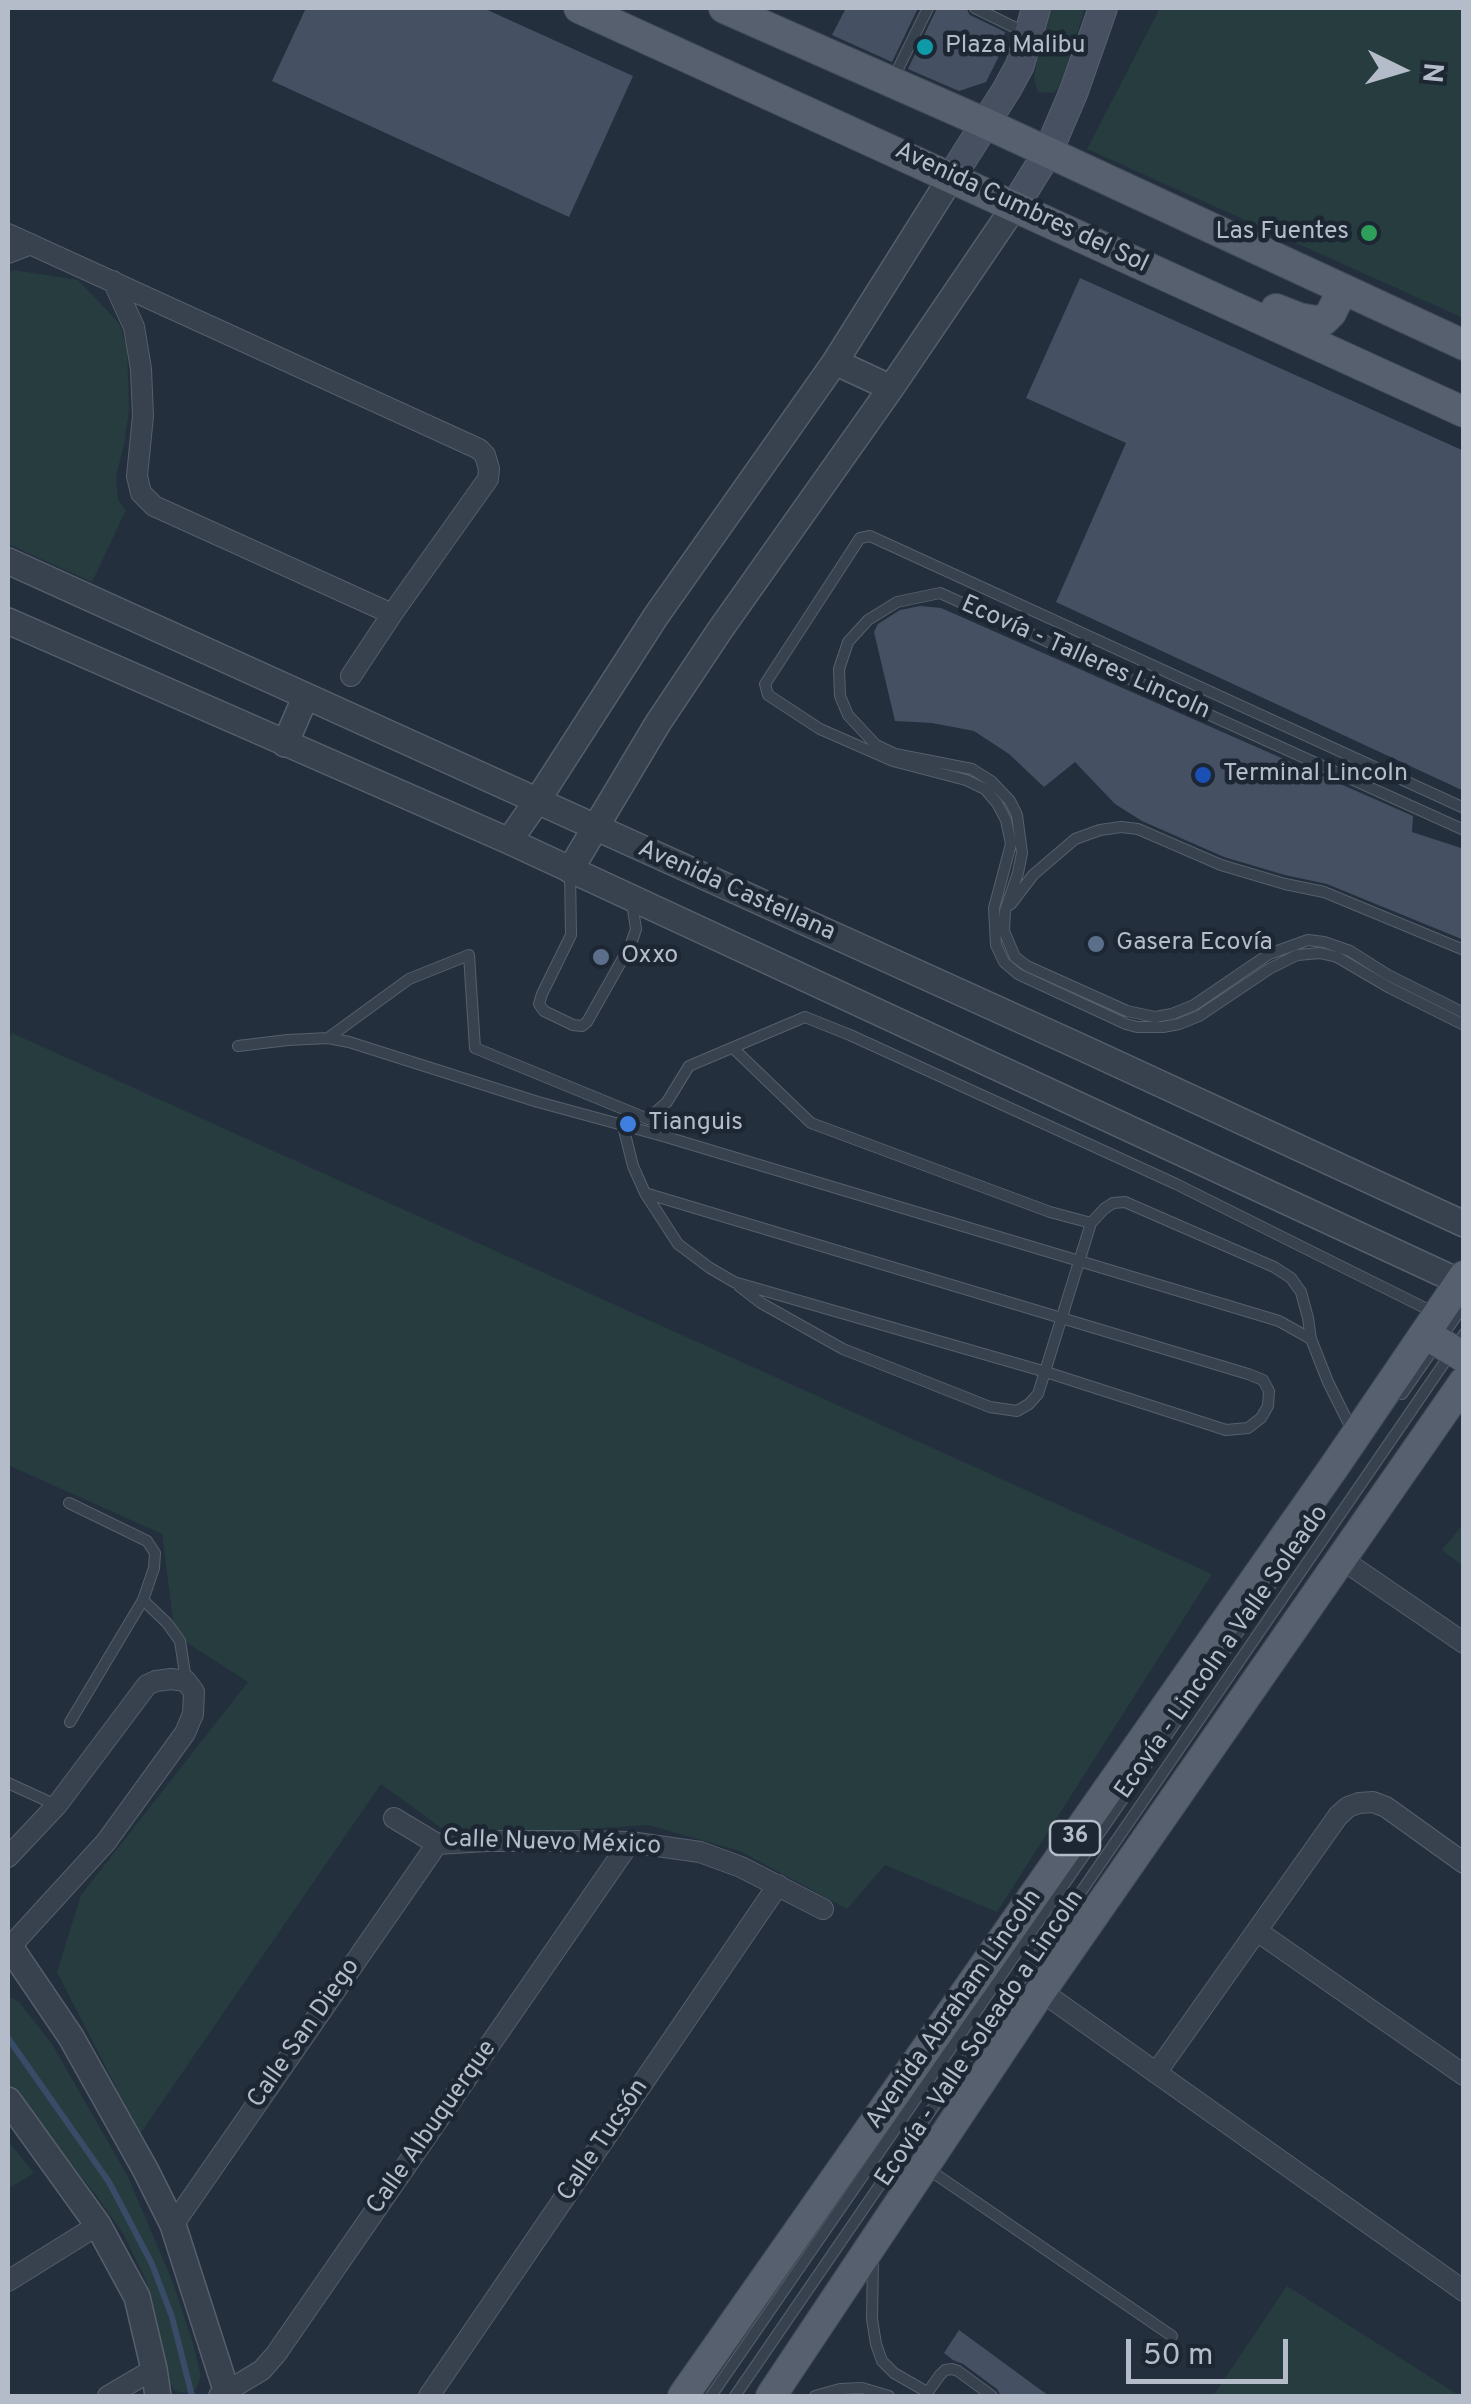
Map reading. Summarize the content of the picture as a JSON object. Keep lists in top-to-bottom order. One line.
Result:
{"streets":{"main road":["Avenida Cumbres del Sol","36","Avenida Abraham Lincoln"],"street":["Avenida Castellana","Calle Nuevo México","Calle San Diego","Calle Albuquerque","Calle Tucsón"],"lane":["Ecovía - Talleres Lincoln","Ecovía - Lincoln a Valle Soleado","Ecovía - Valle Soleado a Lincoln"]},"crossings":[["Avenida Castellana","Avenida Abraham Lincoln"],["Avenida Castellana","Ecovía - Valle Soleado a Lincoln"],["Calle Nuevo México","Calle San Diego"],["Calle Nuevo México","Calle Albuquerque"],["Calle Nuevo México","Calle Tucsón"],["Avenida Abraham Lincoln","Ecovía - Valle Soleado a Lincoln"]],"places":["Plaza Malibu","Las Fuentes","Terminal Lincoln","Gasera Ecovía","Oxxo","Tianguis"],"scale_bar":"50 m","north":"right"}
